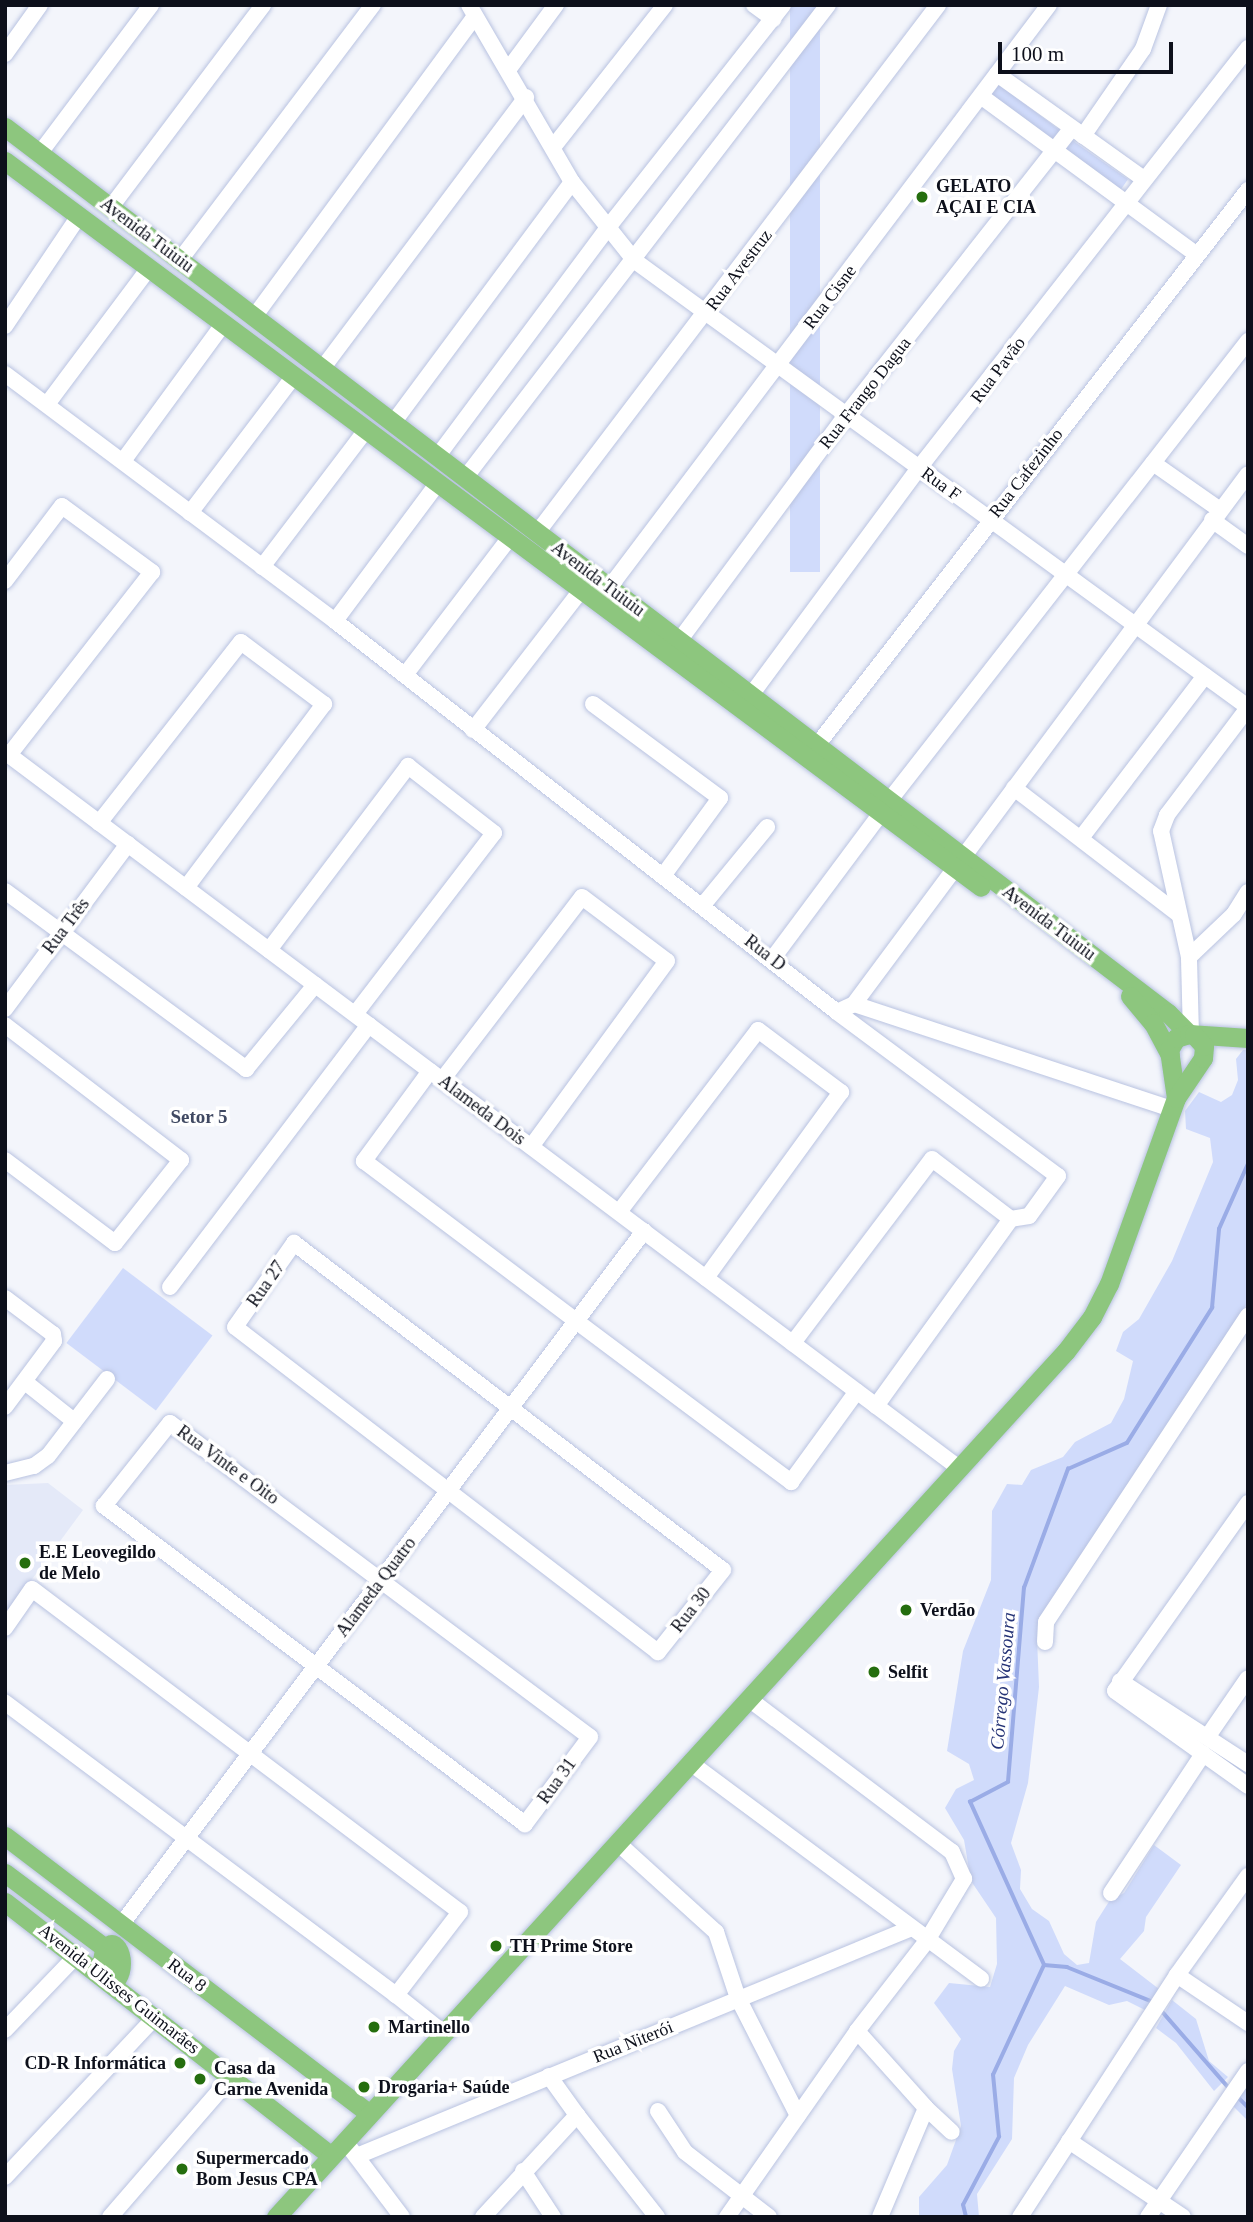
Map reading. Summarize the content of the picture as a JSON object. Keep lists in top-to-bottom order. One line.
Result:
{"streets":{"main road":["Avenida Tuiuiu","Alameda Quatro","Rua 8","Avenida Ulisses Guimarães"],"street":["Rua Avestruz","Rua Cisne","Rua Pavão","Rua Frango Dagua","Rua Cafezinho","Rua F","Rua Três","Rua D","Alameda Dois","Rua 27","Rua Vinte e Oito","Rua 30","Rua 31","Rua Niterói"]},"crossings":[["Avenida Tuiuiu","Rua Avestruz"],["Avenida Tuiuiu","Rua Cisne"],["Avenida Tuiuiu","Rua Pavão"],["Avenida Tuiuiu","Rua Frango Dagua"],["Avenida Tuiuiu","Rua Cafezinho"],["Rua Avestruz","Rua F"],["Rua Cisne","Rua F"],["Rua Pavão","Rua F"],["Rua Frango Dagua","Rua F"],["Rua Cafezinho","Rua F"],["Rua Três","Alameda Dois"],["Alameda Dois","Alameda Quatro"],["Rua 27","Alameda Quatro"],["Rua 27","Rua 30"],["Rua Vinte e Oito","Alameda Quatro"],["Rua Vinte e Oito","Rua 31"],["Alameda Quatro","Rua 30"],["Alameda Quatro","Rua 31"],["Alameda Quatro","Rua 8"],["Alameda Quatro","Avenida Ulisses Guimarães"],["Avenida Ulisses Guimarães","Rua Niterói"]],"districts":["Setor 5"],"water":["Córrego Vassoura"],"places":["GELATO AÇAI E CIA","E.E Leovegildo de Melo","Verdão","Selfit","TH Prime Store","Martinello","CD-R Informática","Casa da Carne Avenida","Drogaria+ Saúde","Supermercado Bom Jesus CPA"],"scale_bar":"100 m"}
